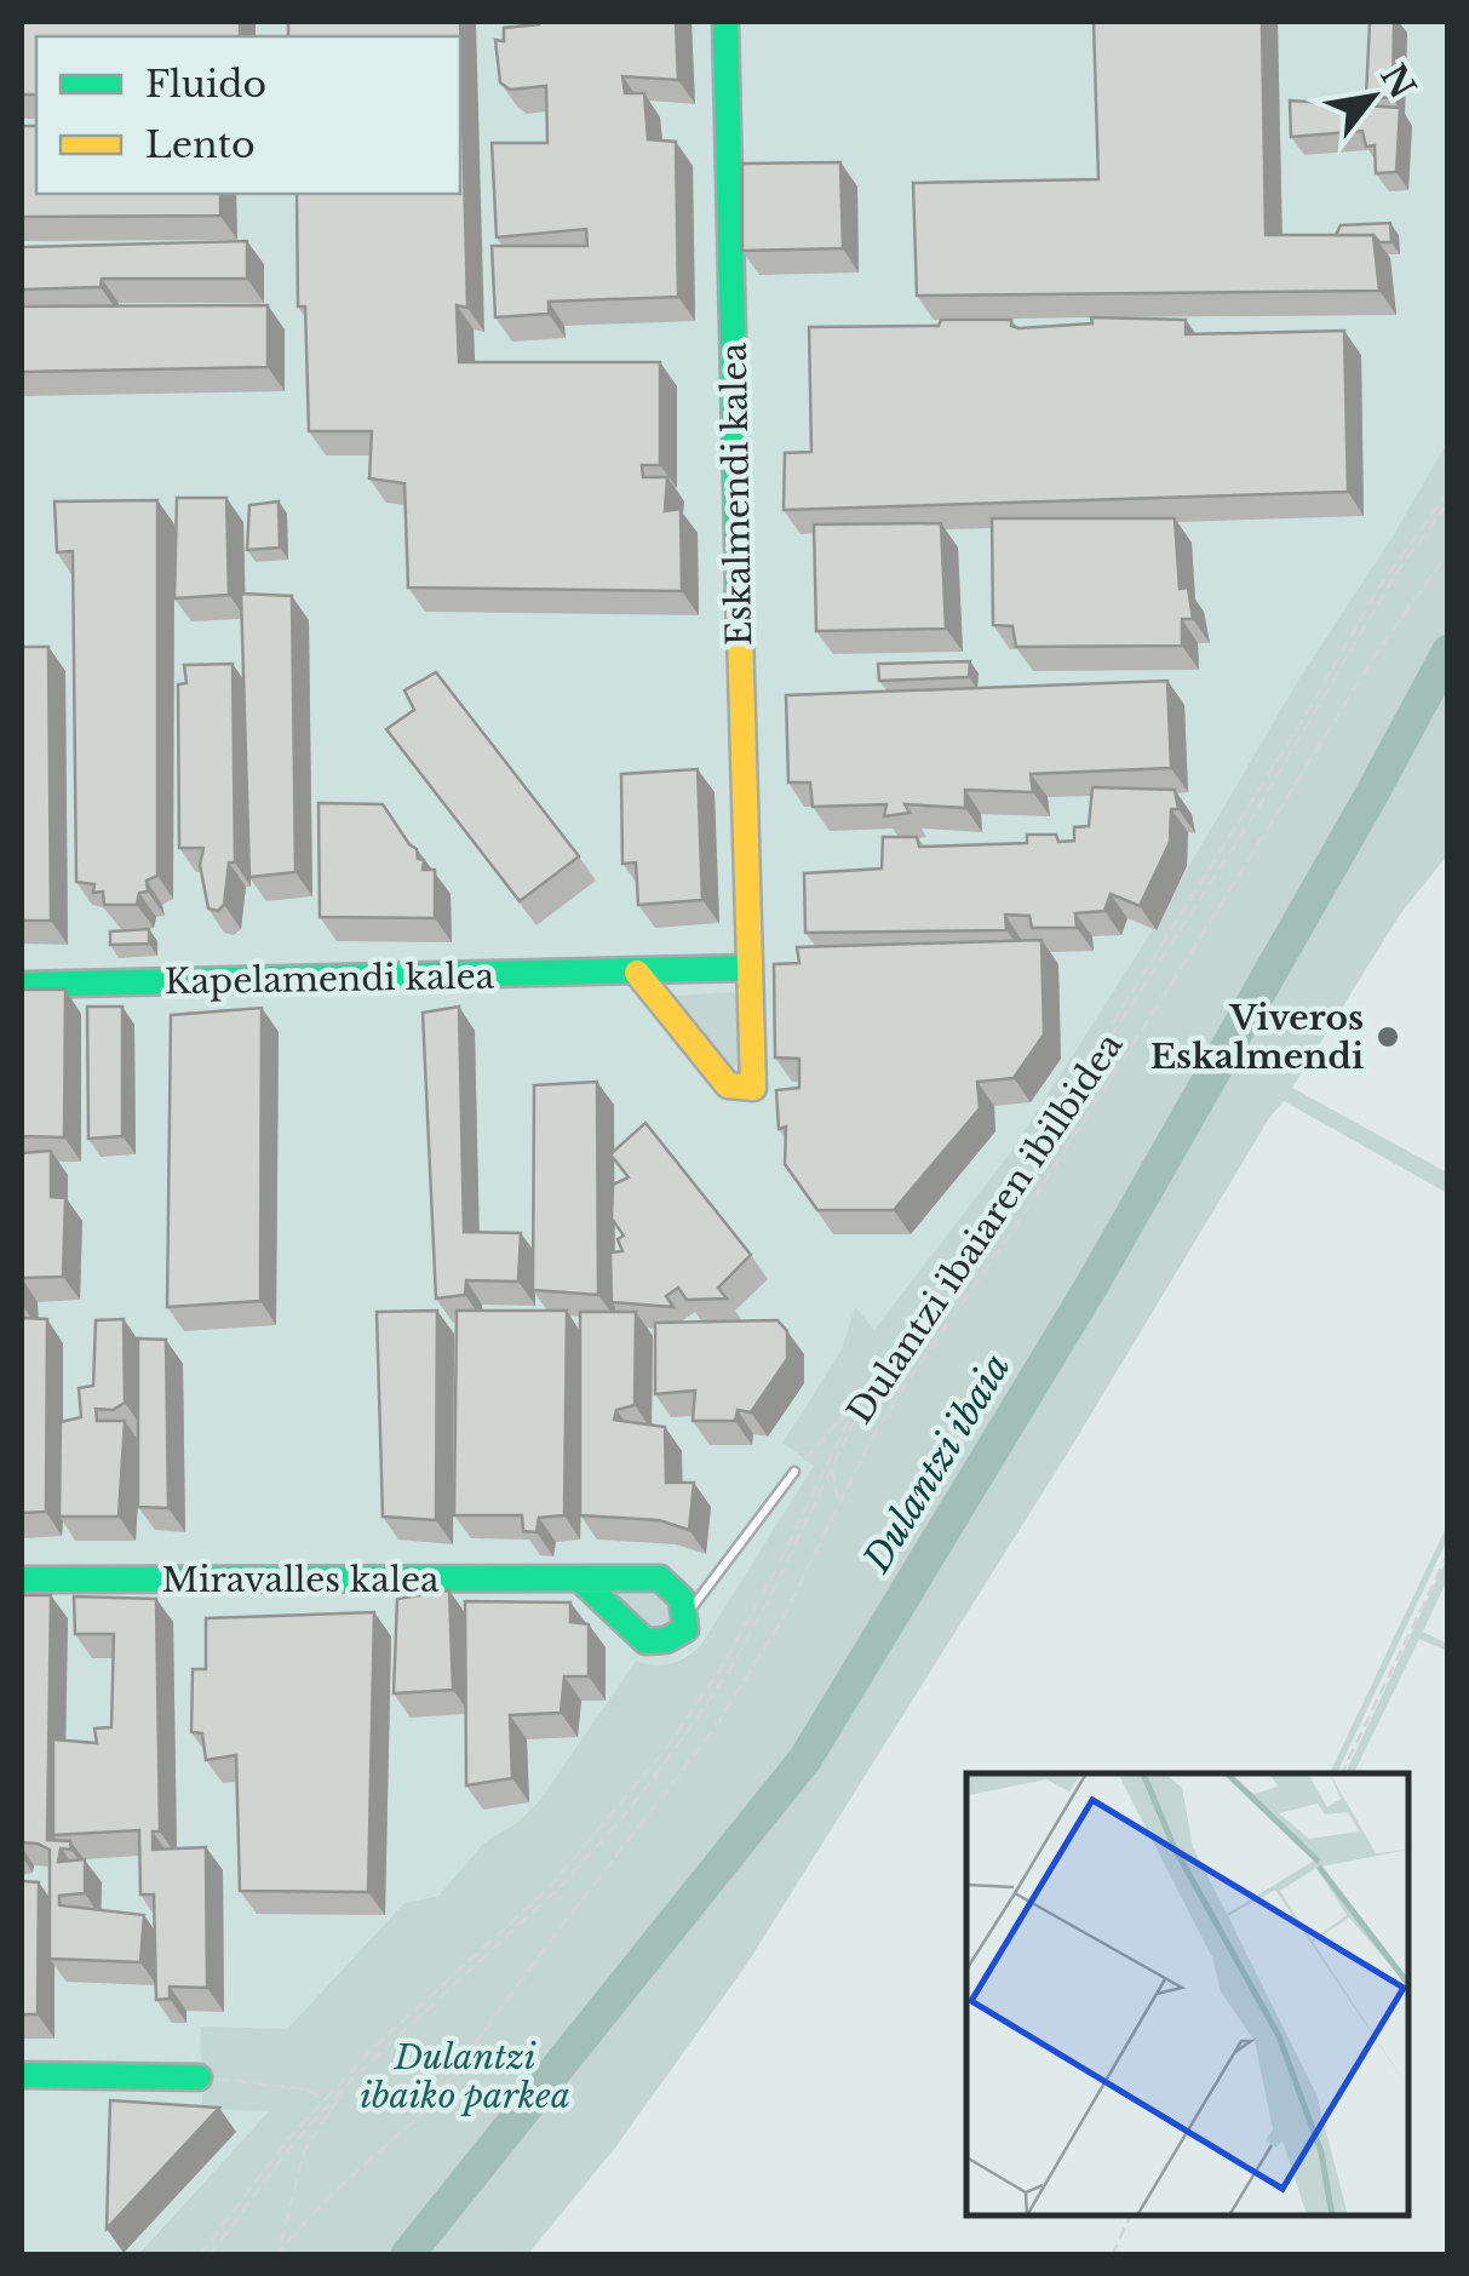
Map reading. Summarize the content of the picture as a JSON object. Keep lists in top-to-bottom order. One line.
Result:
{"streets":{"street":["Eskalmendi kalea","Kapelamendi kalea","Miravalles kalea"],"path":["Dulantzi ibaiaren ibilbidea"]},"crossings":[["Eskalmendi kalea","Kapelamendi kalea"]],"water":["Dulantzi ibaia"],"parks":["Dulantzi ibaiko parkea"],"places":["Viveros Eskalmendi"],"legend":["Fluido","Lento"],"north":"top right"}
